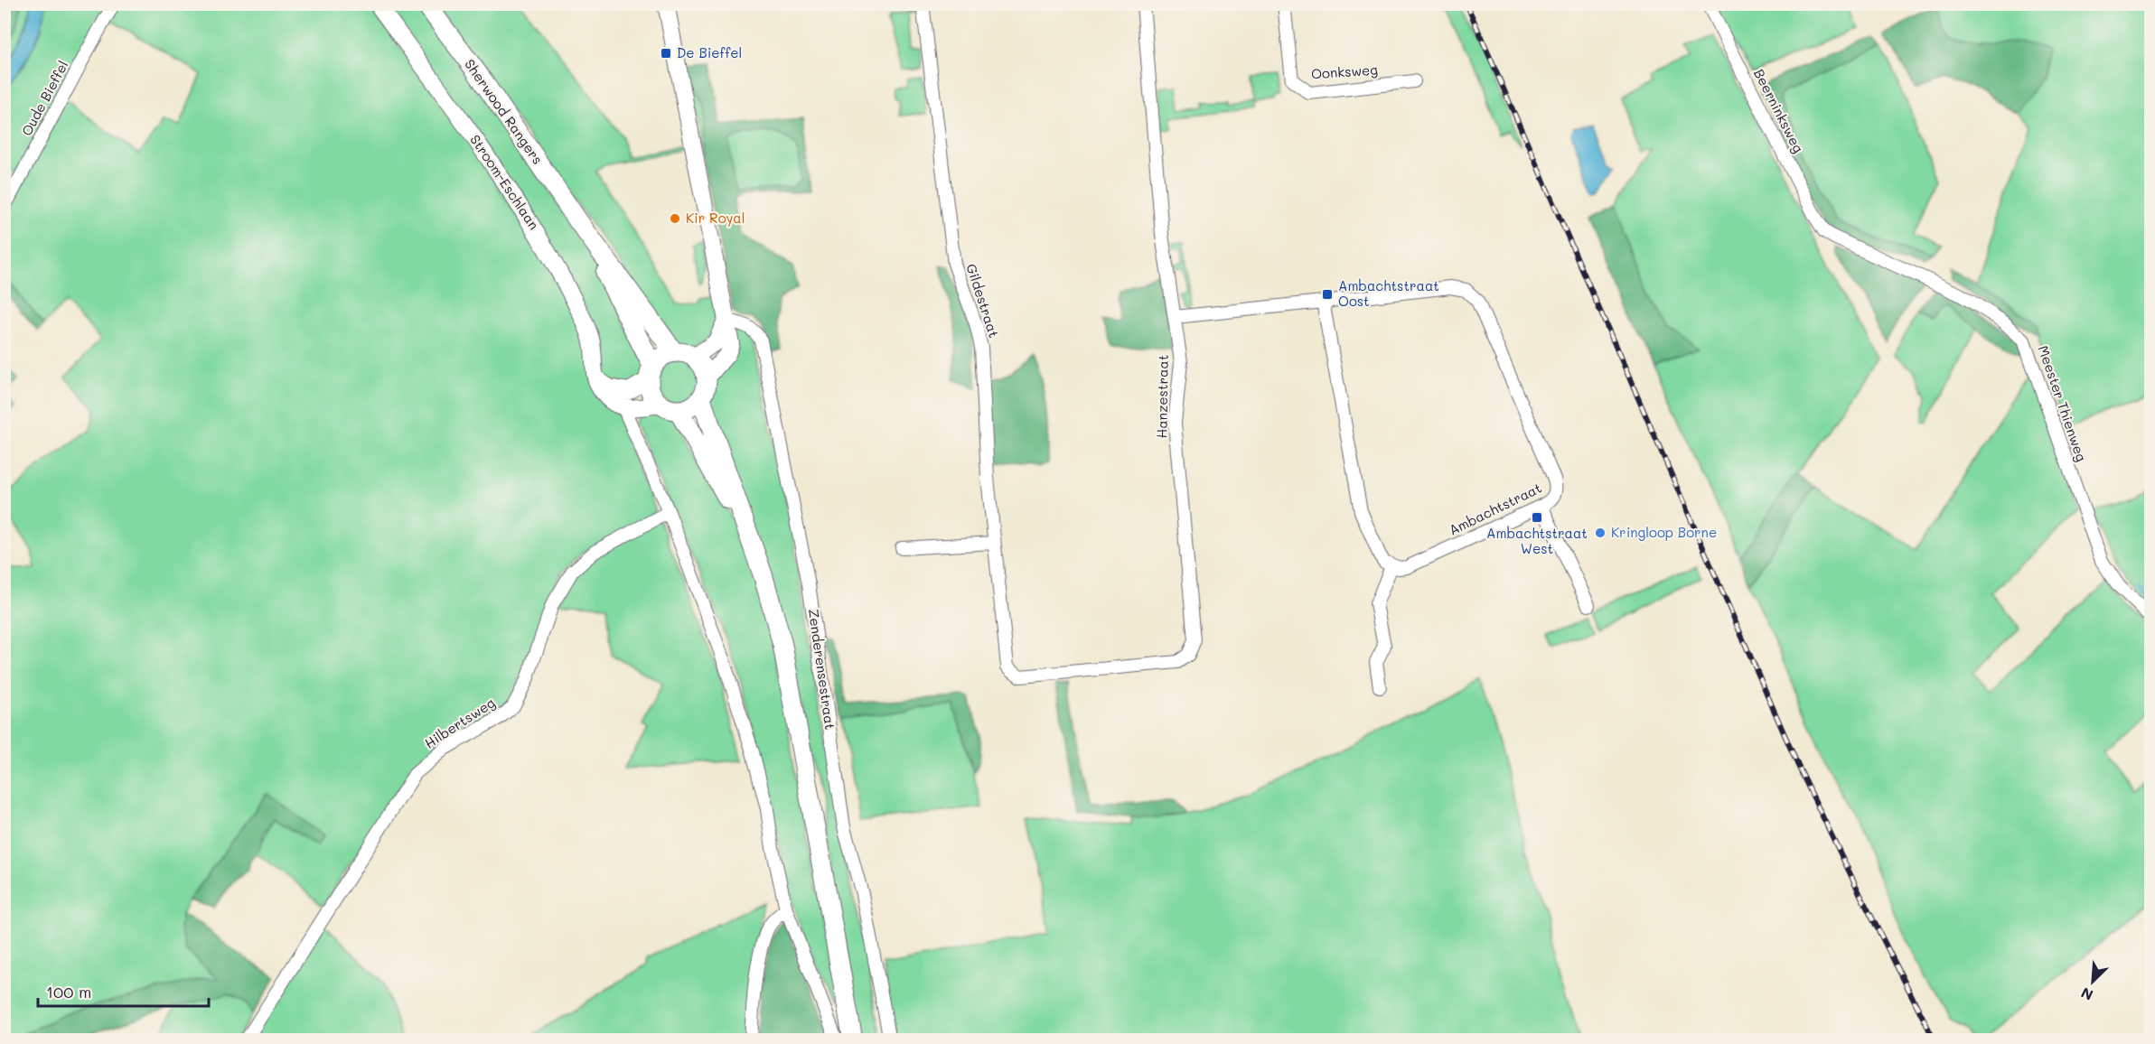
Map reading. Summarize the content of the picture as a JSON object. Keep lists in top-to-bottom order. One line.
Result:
{"streets":{"main road":["Sherwood Rangers"],"street":["Oonksweg","Oude Bieffel","Beerninksweg","Stroom-Eschlaan","Gildestraat","Hanzestraat","Meester Thienweg","Ambachtstraat","Zenderensestraat","Hilbertsweg"]},"crossings":[["Beerninksweg","Meester Thienweg"],["Gildestraat","Hanzestraat"],["Hanzestraat","Ambachtstraat"]],"places":{"transit":["De Bieffel","Ambachtstraat Oost","Ambachtstraat West"],"other":["Kir Royal","Kringloop Borne"]},"scale_bar":"100 m","north":"bottom left"}
